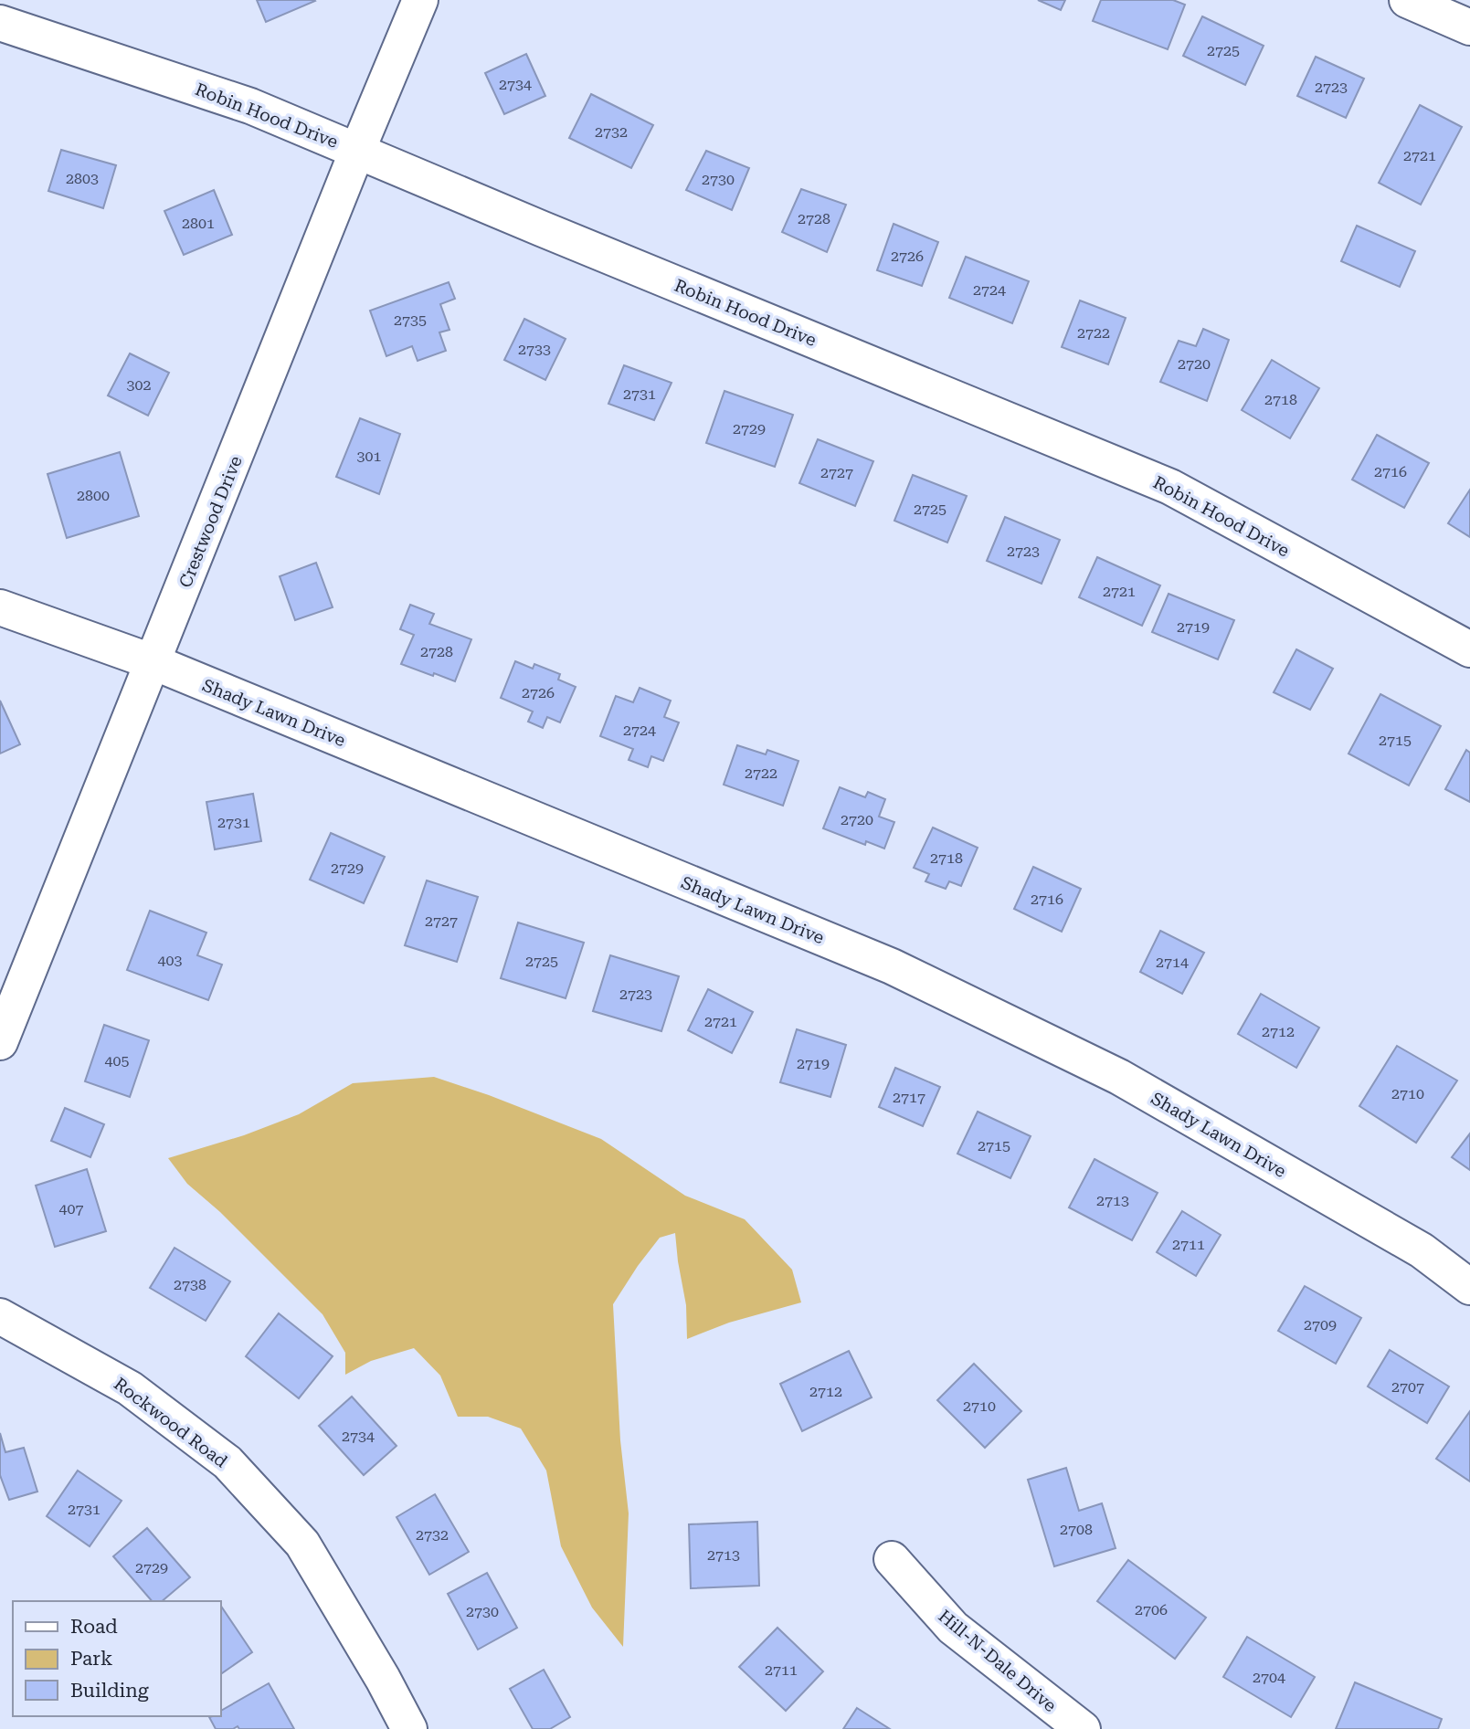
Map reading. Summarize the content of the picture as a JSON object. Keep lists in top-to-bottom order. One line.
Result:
{"streets":{"street":["Robin Hood Drive","Crestwood Drive","Shady Lawn Drive","Rockwood Road","Hill-N-Dale Drive"]},"crossings":[["Robin Hood Drive","Crestwood Drive"],["Crestwood Drive","Shady Lawn Drive"]],"house_numbers":["2725","2734","2723","2732","2721","2803","2730","2728","2801","2726","2724","2735","2722","2733","2720","302","2731","2718","2729","301","2716","2727","2800","2725","2723","2721","2719","2728","2726","2724","2715","2722","2720","2731","2718","2729","2716","2727","403","2725","2714","2723","2721","2712","405","2719","2710","2717","2715","2713","407","2711","2738","2709","2707","2712","2710","2734","2731","2708","2732","2713","2729","2706","2730","2711","2704"],"legend":["Road","Park","Building"]}
